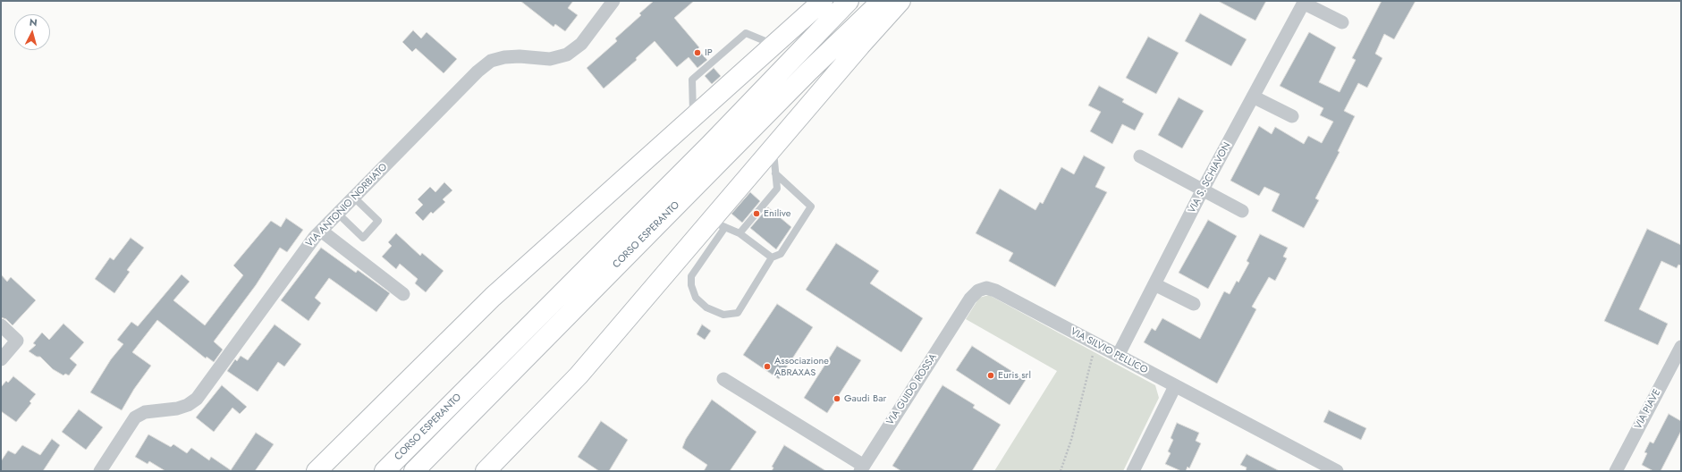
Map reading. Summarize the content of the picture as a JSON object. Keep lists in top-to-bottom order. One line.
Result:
{"streets":{"highway":["CORSO ESPERANTO"],"street":["VIA S. SCHIAVON","VIA ANTONIO NORBIATO","VIA SILVIO PELLICO","VIA GUIDO ROSSA","VIA PIAVE"]},"crossings":[["VIA S. SCHIAVON","VIA SILVIO PELLICO"],["VIA SILVIO PELLICO","VIA GUIDO ROSSA"]],"places":["IP","Enilive","Associazione ABRAXAS","Euris srl","Gaudi Bar"],"north":"top"}
